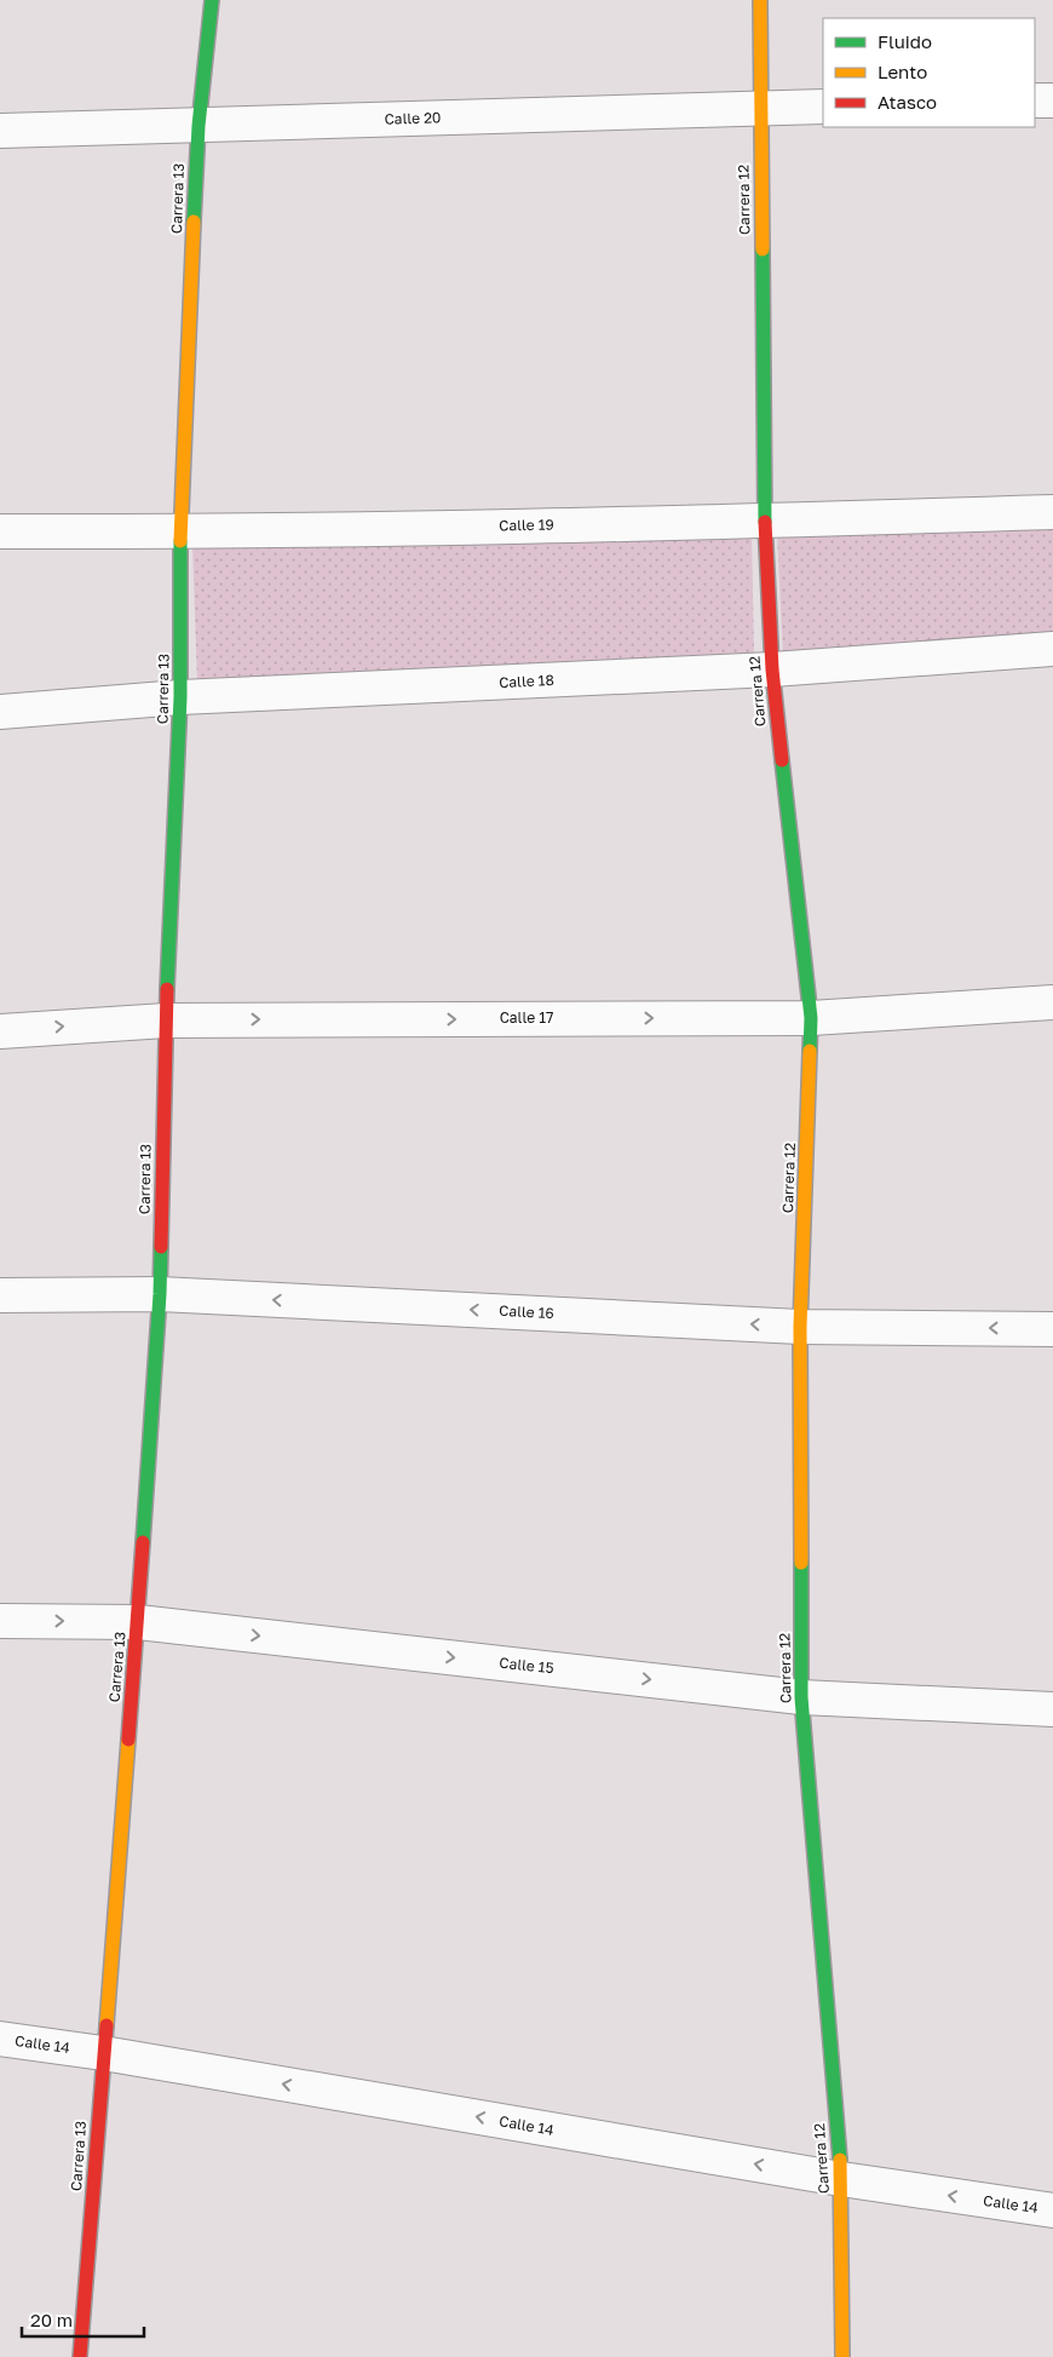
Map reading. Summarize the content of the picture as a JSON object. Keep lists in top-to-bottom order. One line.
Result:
{"streets":{"street":["Calle 20","Carrera 13","Carrera 12","Calle 19","Calle 18","Calle 17","Calle 16","Calle 15","Calle 14"]},"crossings":[["Calle 20","Carrera 13"],["Calle 20","Carrera 12"],["Carrera 13","Calle 19"],["Carrera 13","Calle 18"],["Carrera 13","Calle 17"],["Carrera 13","Calle 16"],["Carrera 13","Calle 15"],["Carrera 13","Calle 14"],["Carrera 12","Calle 19"],["Carrera 12","Calle 18"],["Carrera 12","Calle 17"],["Carrera 12","Calle 16"],["Carrera 12","Calle 15"],["Carrera 12","Calle 14"]],"one_way":["Calle 17","Calle 16","Calle 15","Calle 14"],"legend":["Fluido","Lento","Atasco"],"scale_bar":"20 m"}
